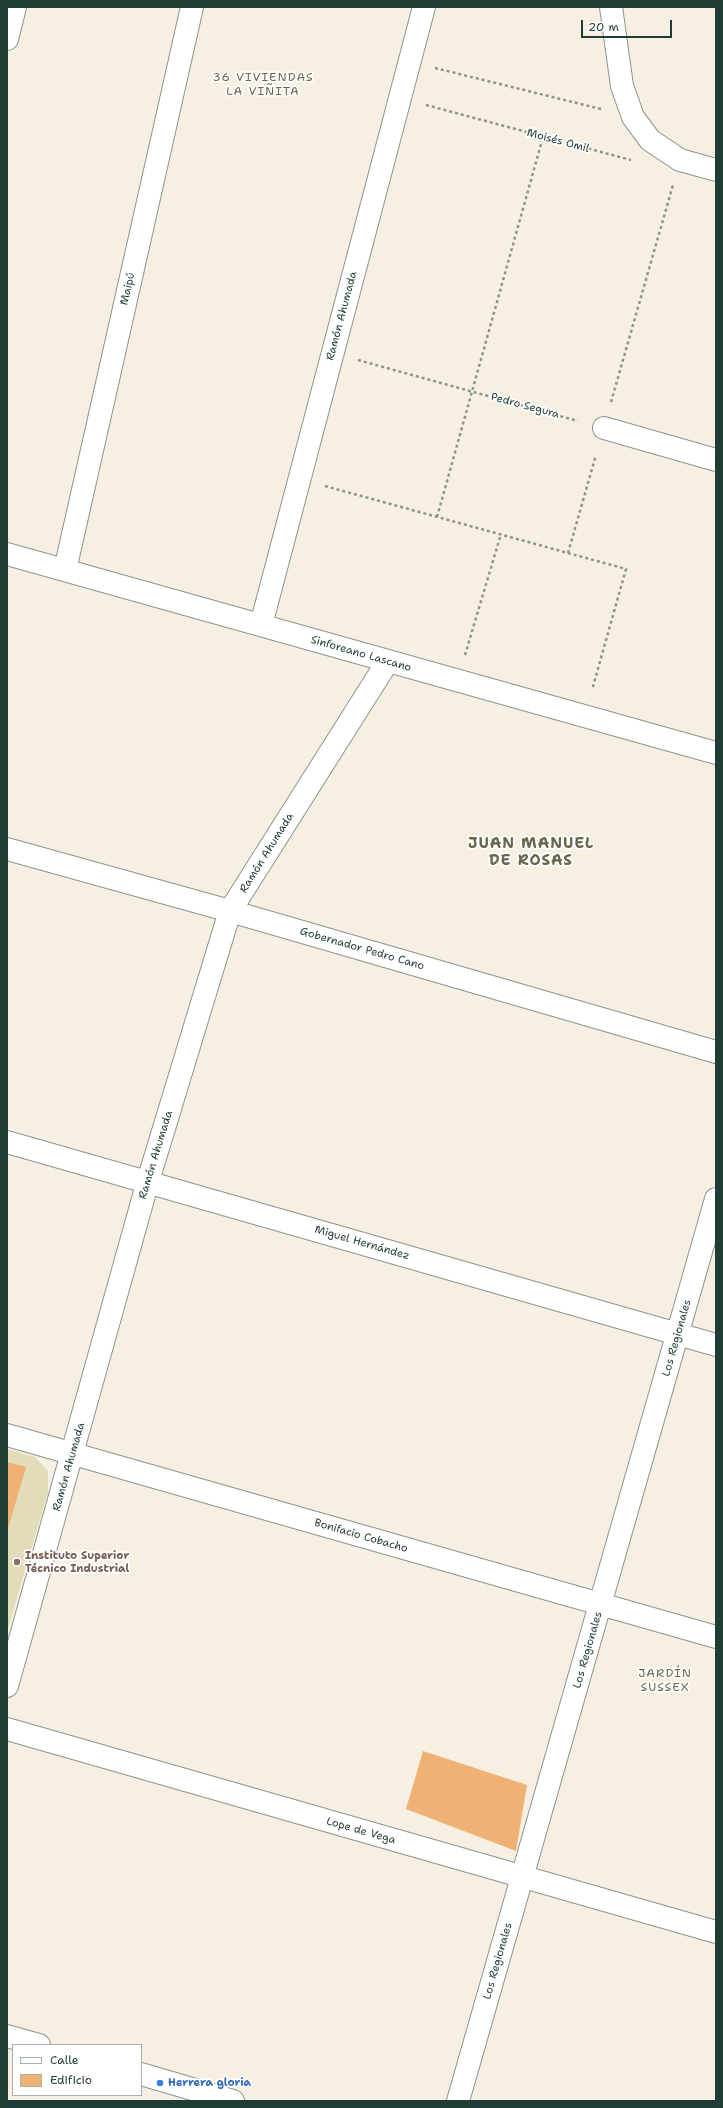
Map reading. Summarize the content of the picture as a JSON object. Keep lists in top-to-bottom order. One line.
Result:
{"streets":{"street":["Maipú","Ramón Ahumada","Sinforeano Lascano","Gobernador Pedro Cano","Miguel Hernández","Los Regionales","Bonifacio Cobacho","Lope de Vega"],"path":["Moisés Omil","Pedro Segura"]},"crossings":[["Moisés Omil","Ramón Ahumada"],["Maipú","Sinforeano Lascano"],["Ramón Ahumada","Pedro Segura"],["Ramón Ahumada","Sinforeano Lascano"],["Ramón Ahumada","Gobernador Pedro Cano"],["Ramón Ahumada","Miguel Hernández"],["Ramón Ahumada","Bonifacio Cobacho"],["Miguel Hernández","Los Regionales"],["Los Regionales","Bonifacio Cobacho"],["Los Regionales","Lope de Vega"]],"districts":["36 VIVIENDAS LA VIÑITA","JUAN MANUEL DE ROSAS","JARDÍN SUSSEX"],"places":["Instituto Superior Técnico Industrial","Herrera gloria"],"legend":["Calle","Edificio"],"scale_bar":"20 m"}
